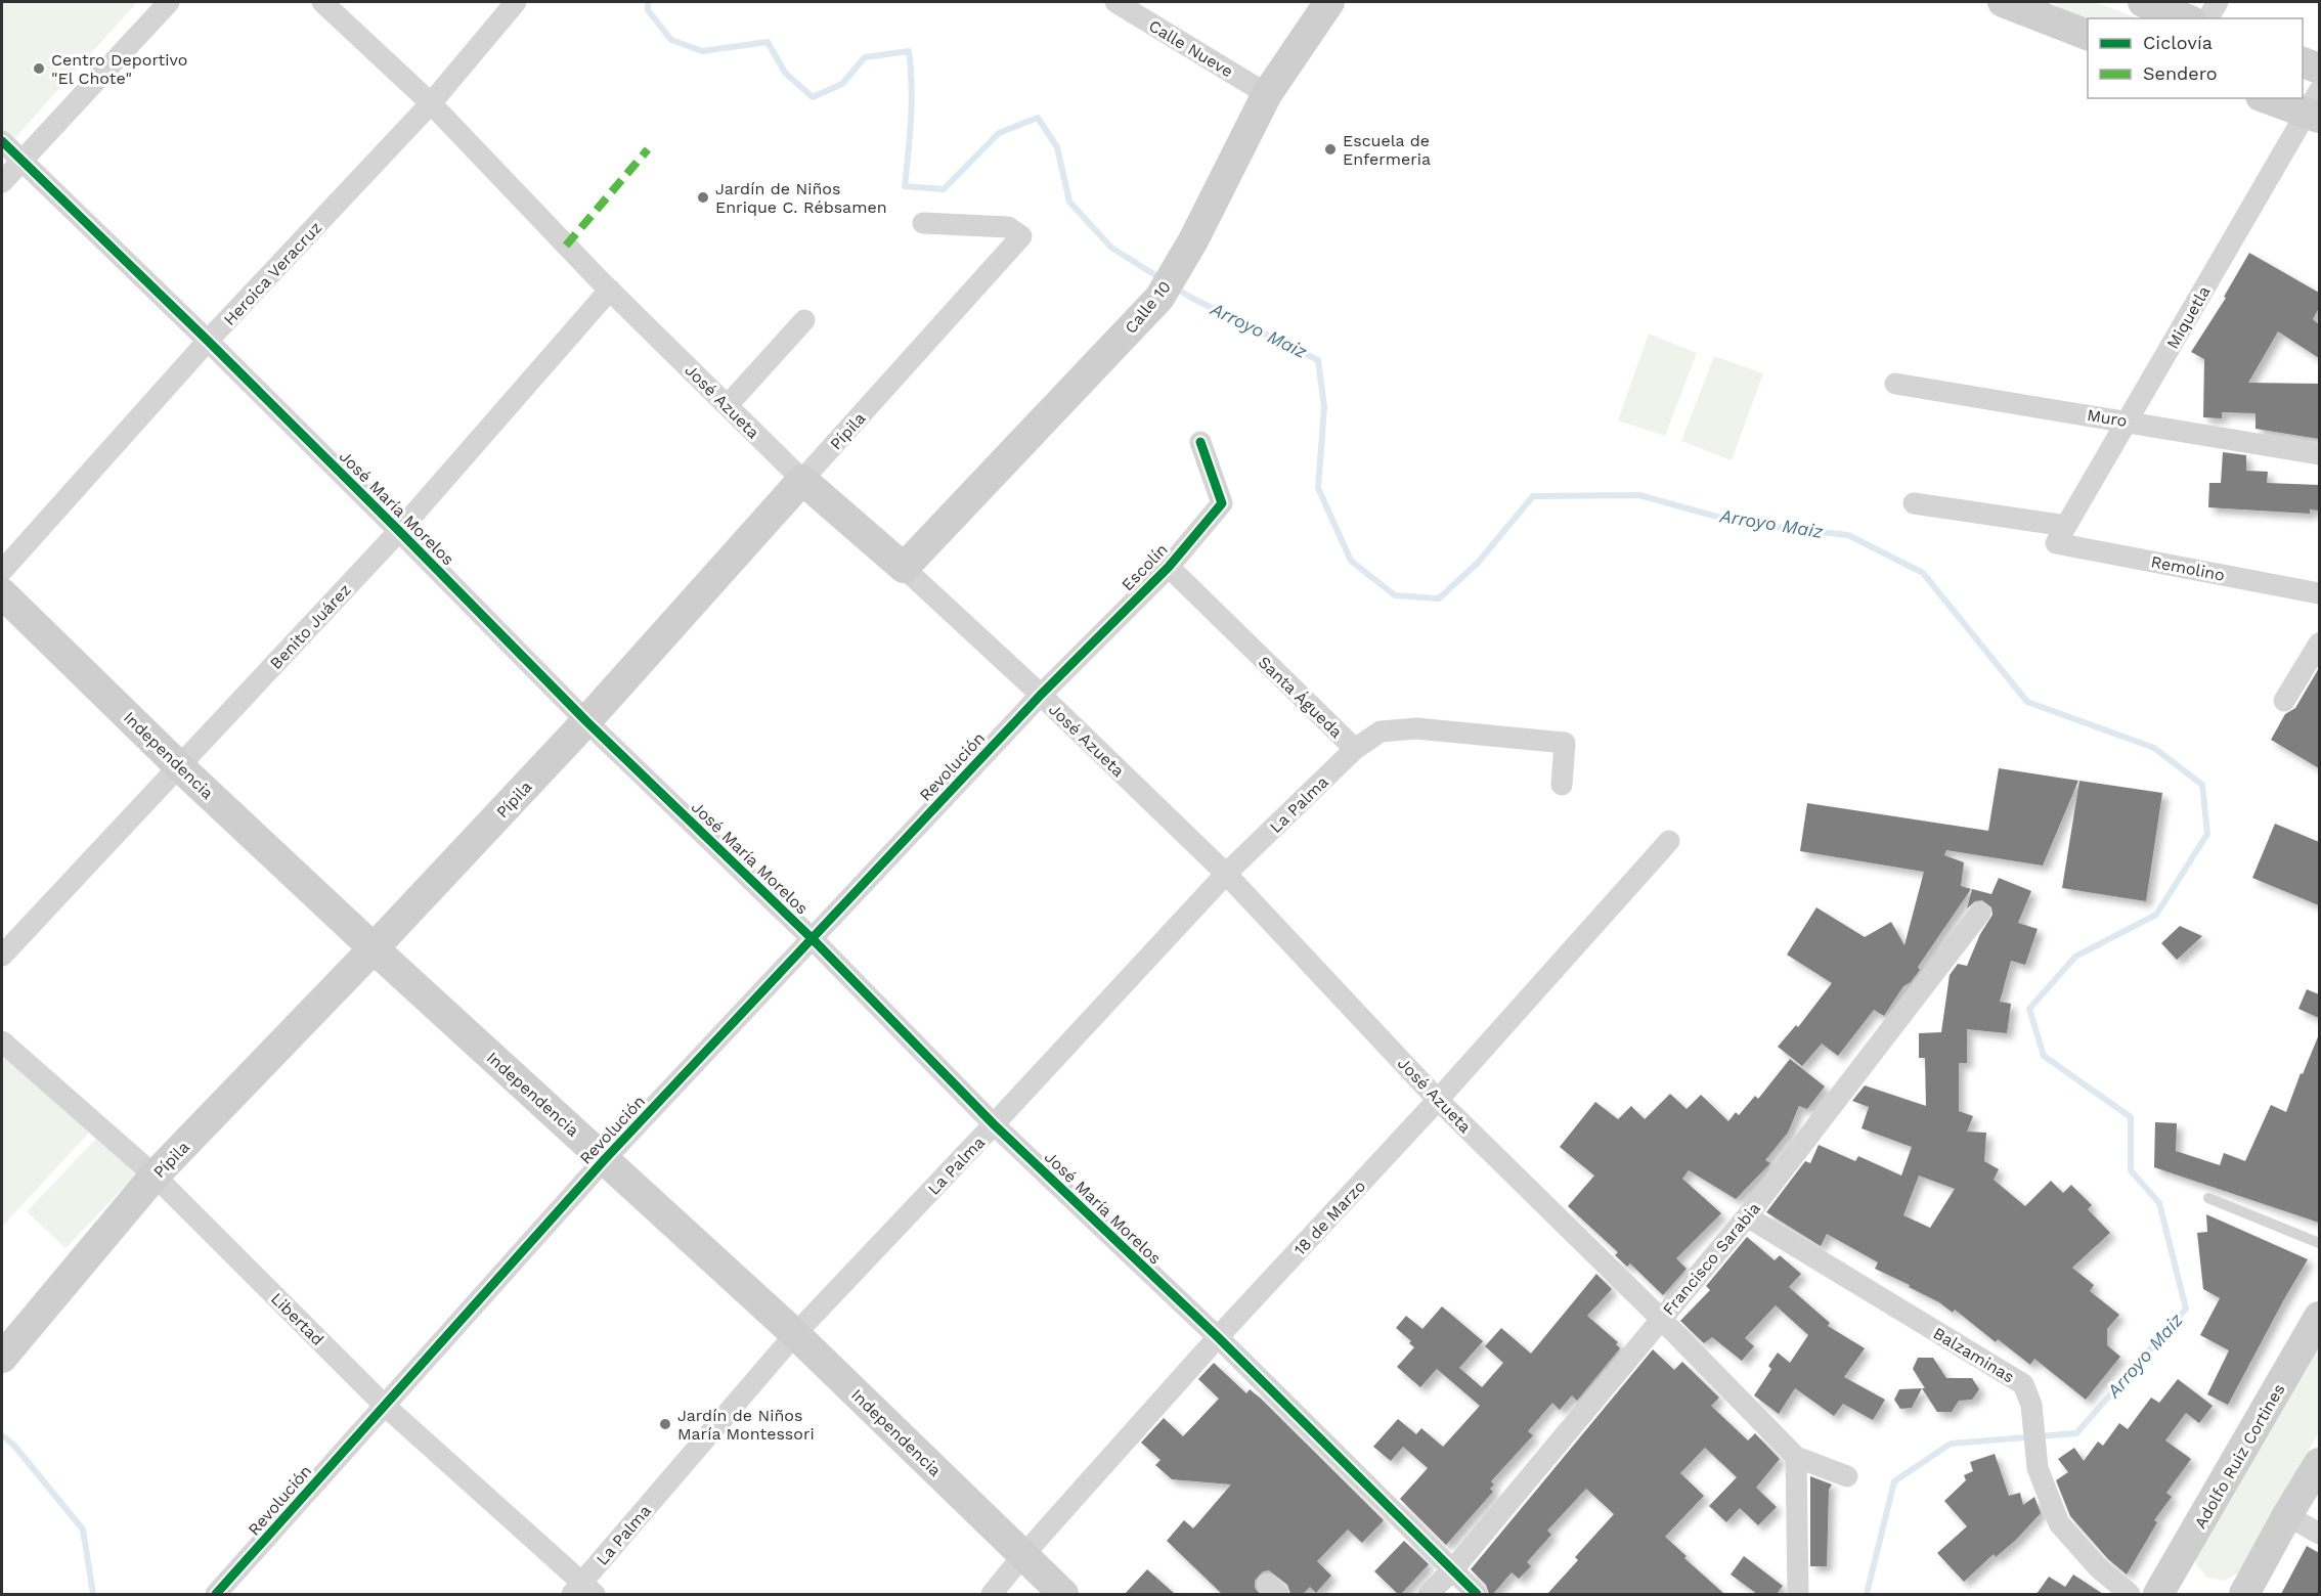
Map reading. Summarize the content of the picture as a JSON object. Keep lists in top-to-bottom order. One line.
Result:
{"streets":{"main road":["Calle 10","José Azueta","Pípila","Independencia","Adolfo Ruiz Cortines"],"street":["Calle Nueve","Heroica Veracruz","Miquetla","Muro","José María Morelos","Escolín","Remolino","Benito Juárez","Santa Águeda","Revolución","La Palma","18 de Marzo","Francisco Sarabia","Libertad","Balzaminas"]},"crossings":[["Calle Nueve","Calle 10"],["Heroica Veracruz","José Azueta"],["Heroica Veracruz","José María Morelos"],["Calle 10","José Azueta"],["Miquetla","Muro"],["Miquetla","Remolino"],["José Azueta","Pípila"],["José Azueta","Escolín"],["José Azueta","Benito Juárez"],["José Azueta","Revolución"],["José Azueta","La Palma"],["José Azueta","18 de Marzo"],["José Azueta","Francisco Sarabia"],["Pípila","José María Morelos"],["Pípila","Independencia"],["Pípila","Libertad"],["José María Morelos","Benito Juárez"],["José María Morelos","Revolución"],["José María Morelos","La Palma"],["José María Morelos","18 de Marzo"],["José María Morelos","Francisco Sarabia"],["Escolín","Santa Águeda"],["Escolín","Revolución"],["Benito Juárez","Independencia"],["Santa Águeda","La Palma"],["Independencia","Revolución"],["Independencia","La Palma"],["Independencia","18 de Marzo"],["Revolución","Libertad"],["La Palma","Libertad"],["Francisco Sarabia","Balzaminas"]],"water":["Arroyo Maiz"],"places":["Centro Deportivo \"El Chote\"","Escuela de Enfermeria","Jardín de Niños Enrique C. Rébsamen","Jardín de Niños María Montessori"],"legend":["Ciclovía","Sendero"]}
